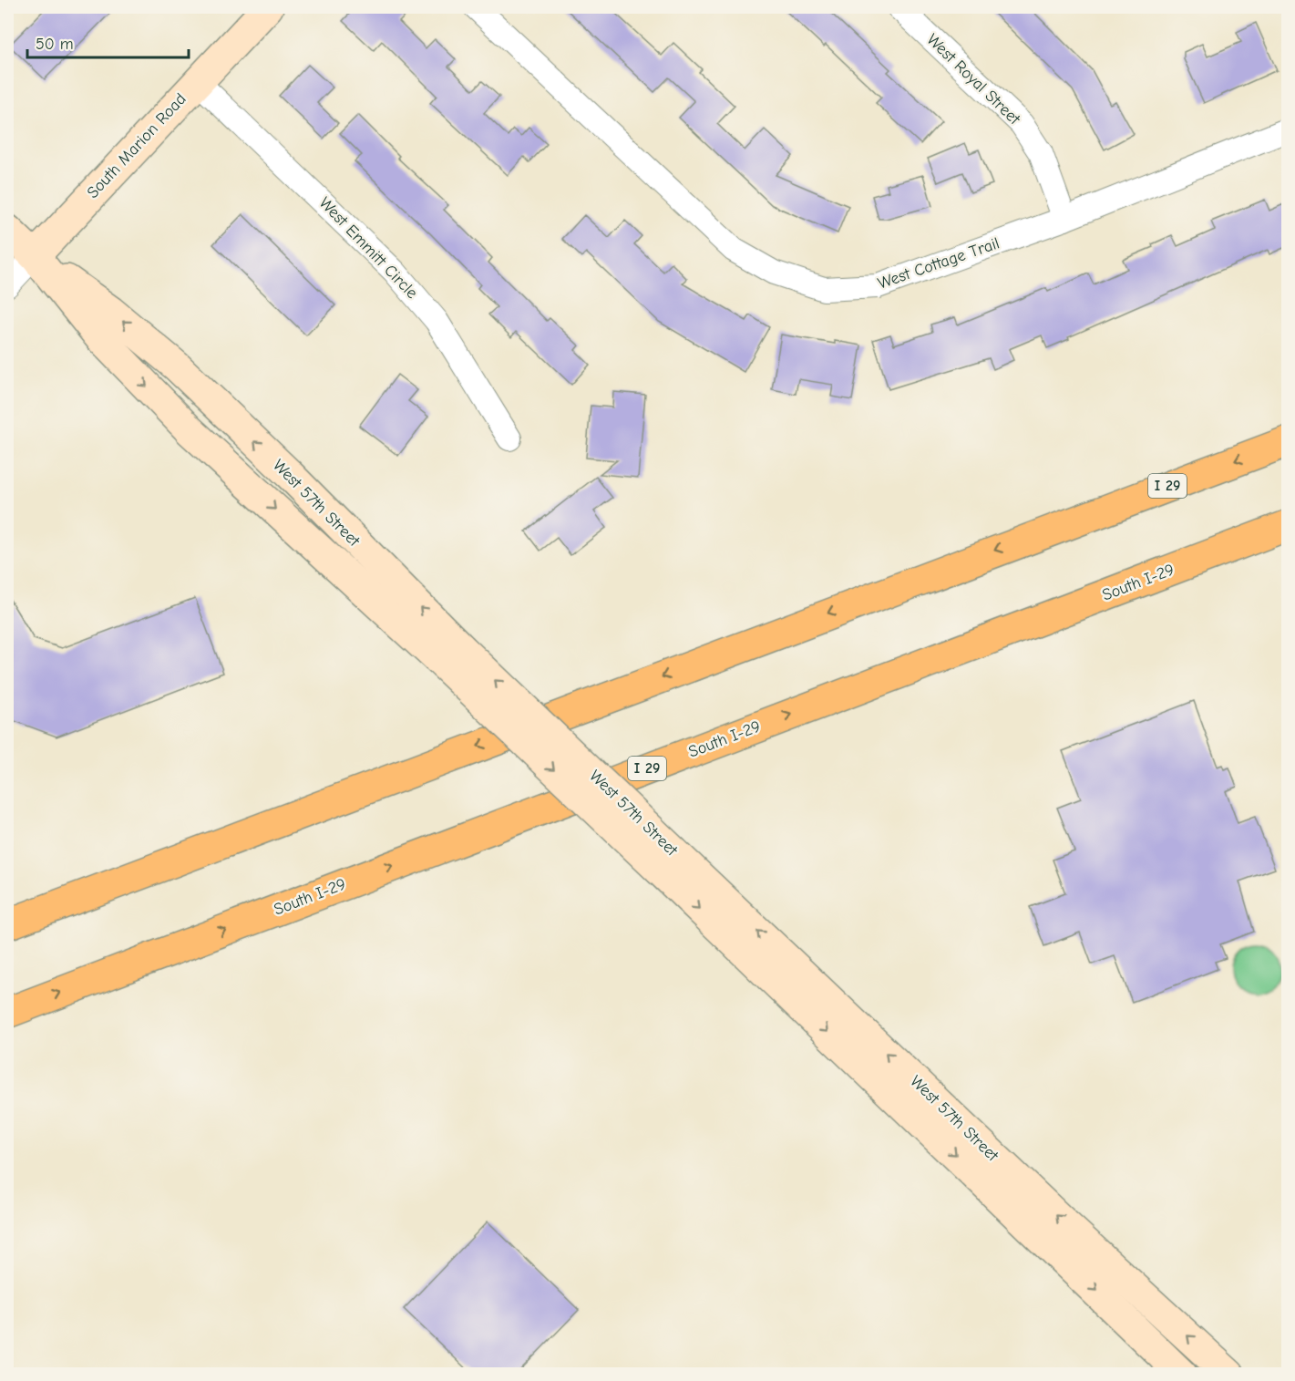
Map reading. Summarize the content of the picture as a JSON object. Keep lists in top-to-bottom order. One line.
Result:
{"streets":{"highway":["I 29","South I-29"],"main road":["South Marion Road","West 57th Street"],"street":["West Royal Street","West Emmitt Circle","West Cottage Trail"]},"crossings":[["West Royal Street","West Cottage Trail"],["South Marion Road","West Emmitt Circle"],["South Marion Road","West 57th Street"]],"scale_bar":"50 m"}
